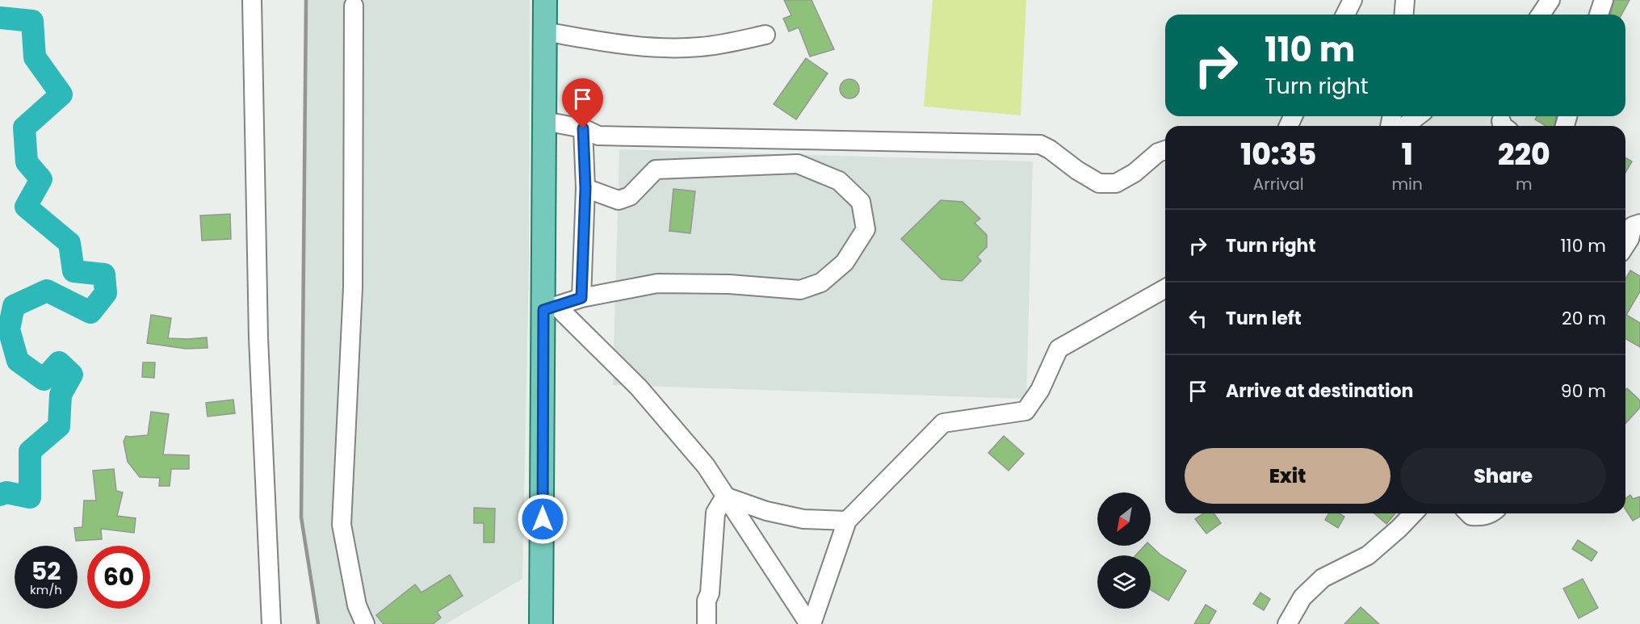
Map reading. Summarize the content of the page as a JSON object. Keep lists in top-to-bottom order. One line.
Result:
{"north":"bottom left","page":{"turn":["110 m","Turn right"],"eta":["10:35","Arrival","1","min","220","m"],"list":[{"name":"Turn right","value":"110 m"},{"name":"Turn left","value":"20 m"},{"name":"Arrive at destination","value":"90 m"}],"buttons":["Exit","Share"],"speed":"52 km/h","limit":"60"}}
